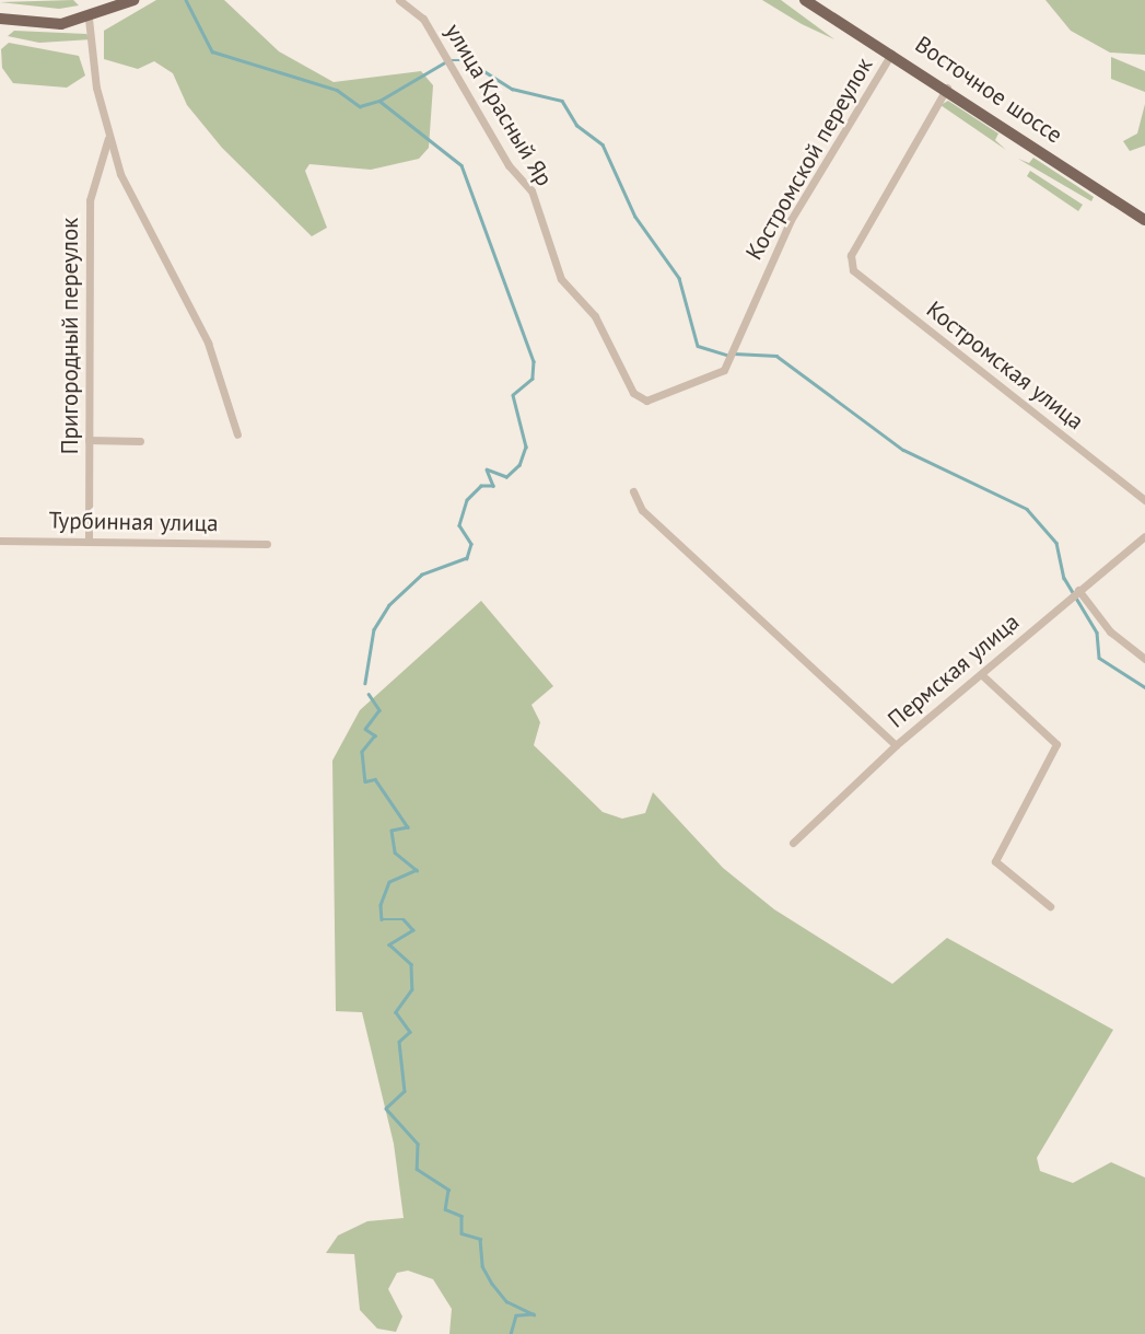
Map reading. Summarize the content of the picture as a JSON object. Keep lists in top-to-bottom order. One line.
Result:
{"streets":{"main road":["Восточное шоссе"],"street":["улица Красный Яр","Костромской переулок","Пригородный переулок","Костромская улица","Турбинная улица","Пермская улица"]},"crossings":[["Восточное шоссе","Костромской переулок"],["Восточное шоссе","Костромская улица"],["улица Красный Яр","Костромской переулок"],["Пригородный переулок","Турбинная улица"]]}
